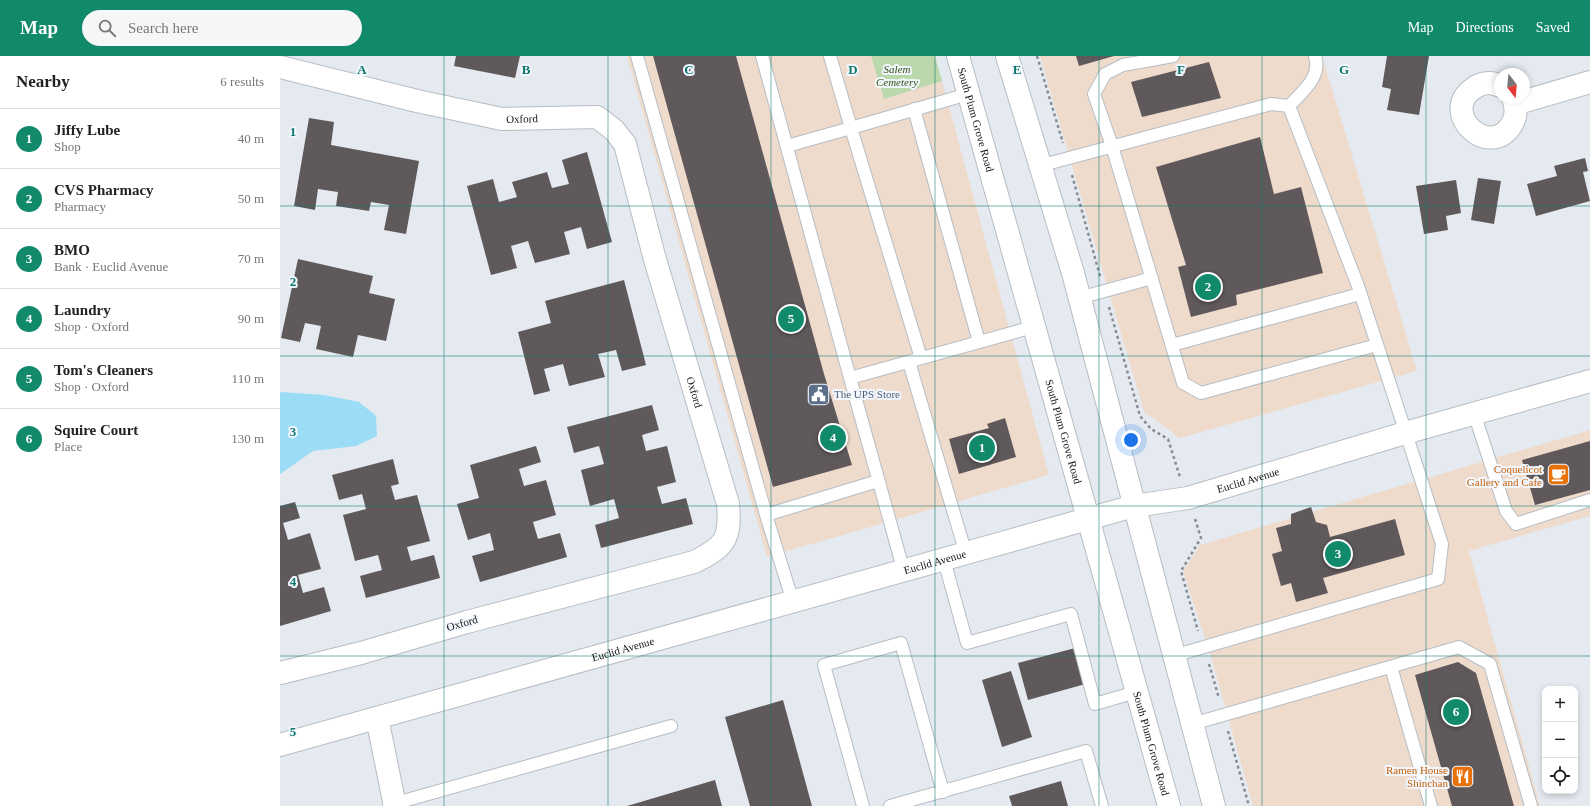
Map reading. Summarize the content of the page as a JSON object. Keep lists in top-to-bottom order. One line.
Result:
{"streets":{"main road":["Oxford","South Plum Grove Road","Euclid Avenue"]},"crossings":[["South Plum Grove Road","Euclid Avenue"]],"parks":["Salem Cemetery"],"places":{"public building":["The UPS Store"],"cafe":["Coquelicot Gallery and Cafe"],"restaurant":["Ramen House Shinchan"]},"north":"bottom","page":{"header":"Map","search":"Search here","nav":["Map","Directions","Saved"],"heading":["Nearby","6 results"],"list":[{"mark":"1","name":"Jiffy Lube","note":"Shop","value":"40 m"},{"mark":"2","name":"CVS Pharmacy","note":"Pharmacy","value":"50 m"},{"mark":"3","name":"BMO","note":"Bank · Euclid Avenue","value":"70 m"},{"mark":"4","name":"Laundry","note":"Shop · Oxford","value":"90 m"},{"mark":"5","name":"Tom's Cleaners","note":"Shop · Oxford","value":"110 m"},{"mark":"6","name":"Squire Court","note":"Place","value":"130 m"}],"pins":["2","5","4","1","3","6"],"map_buttons":["+","−"]},"grid":{"columns":["A","B","C","D","E","F","G"],"rows":["1","2","3","4","5"]}}
